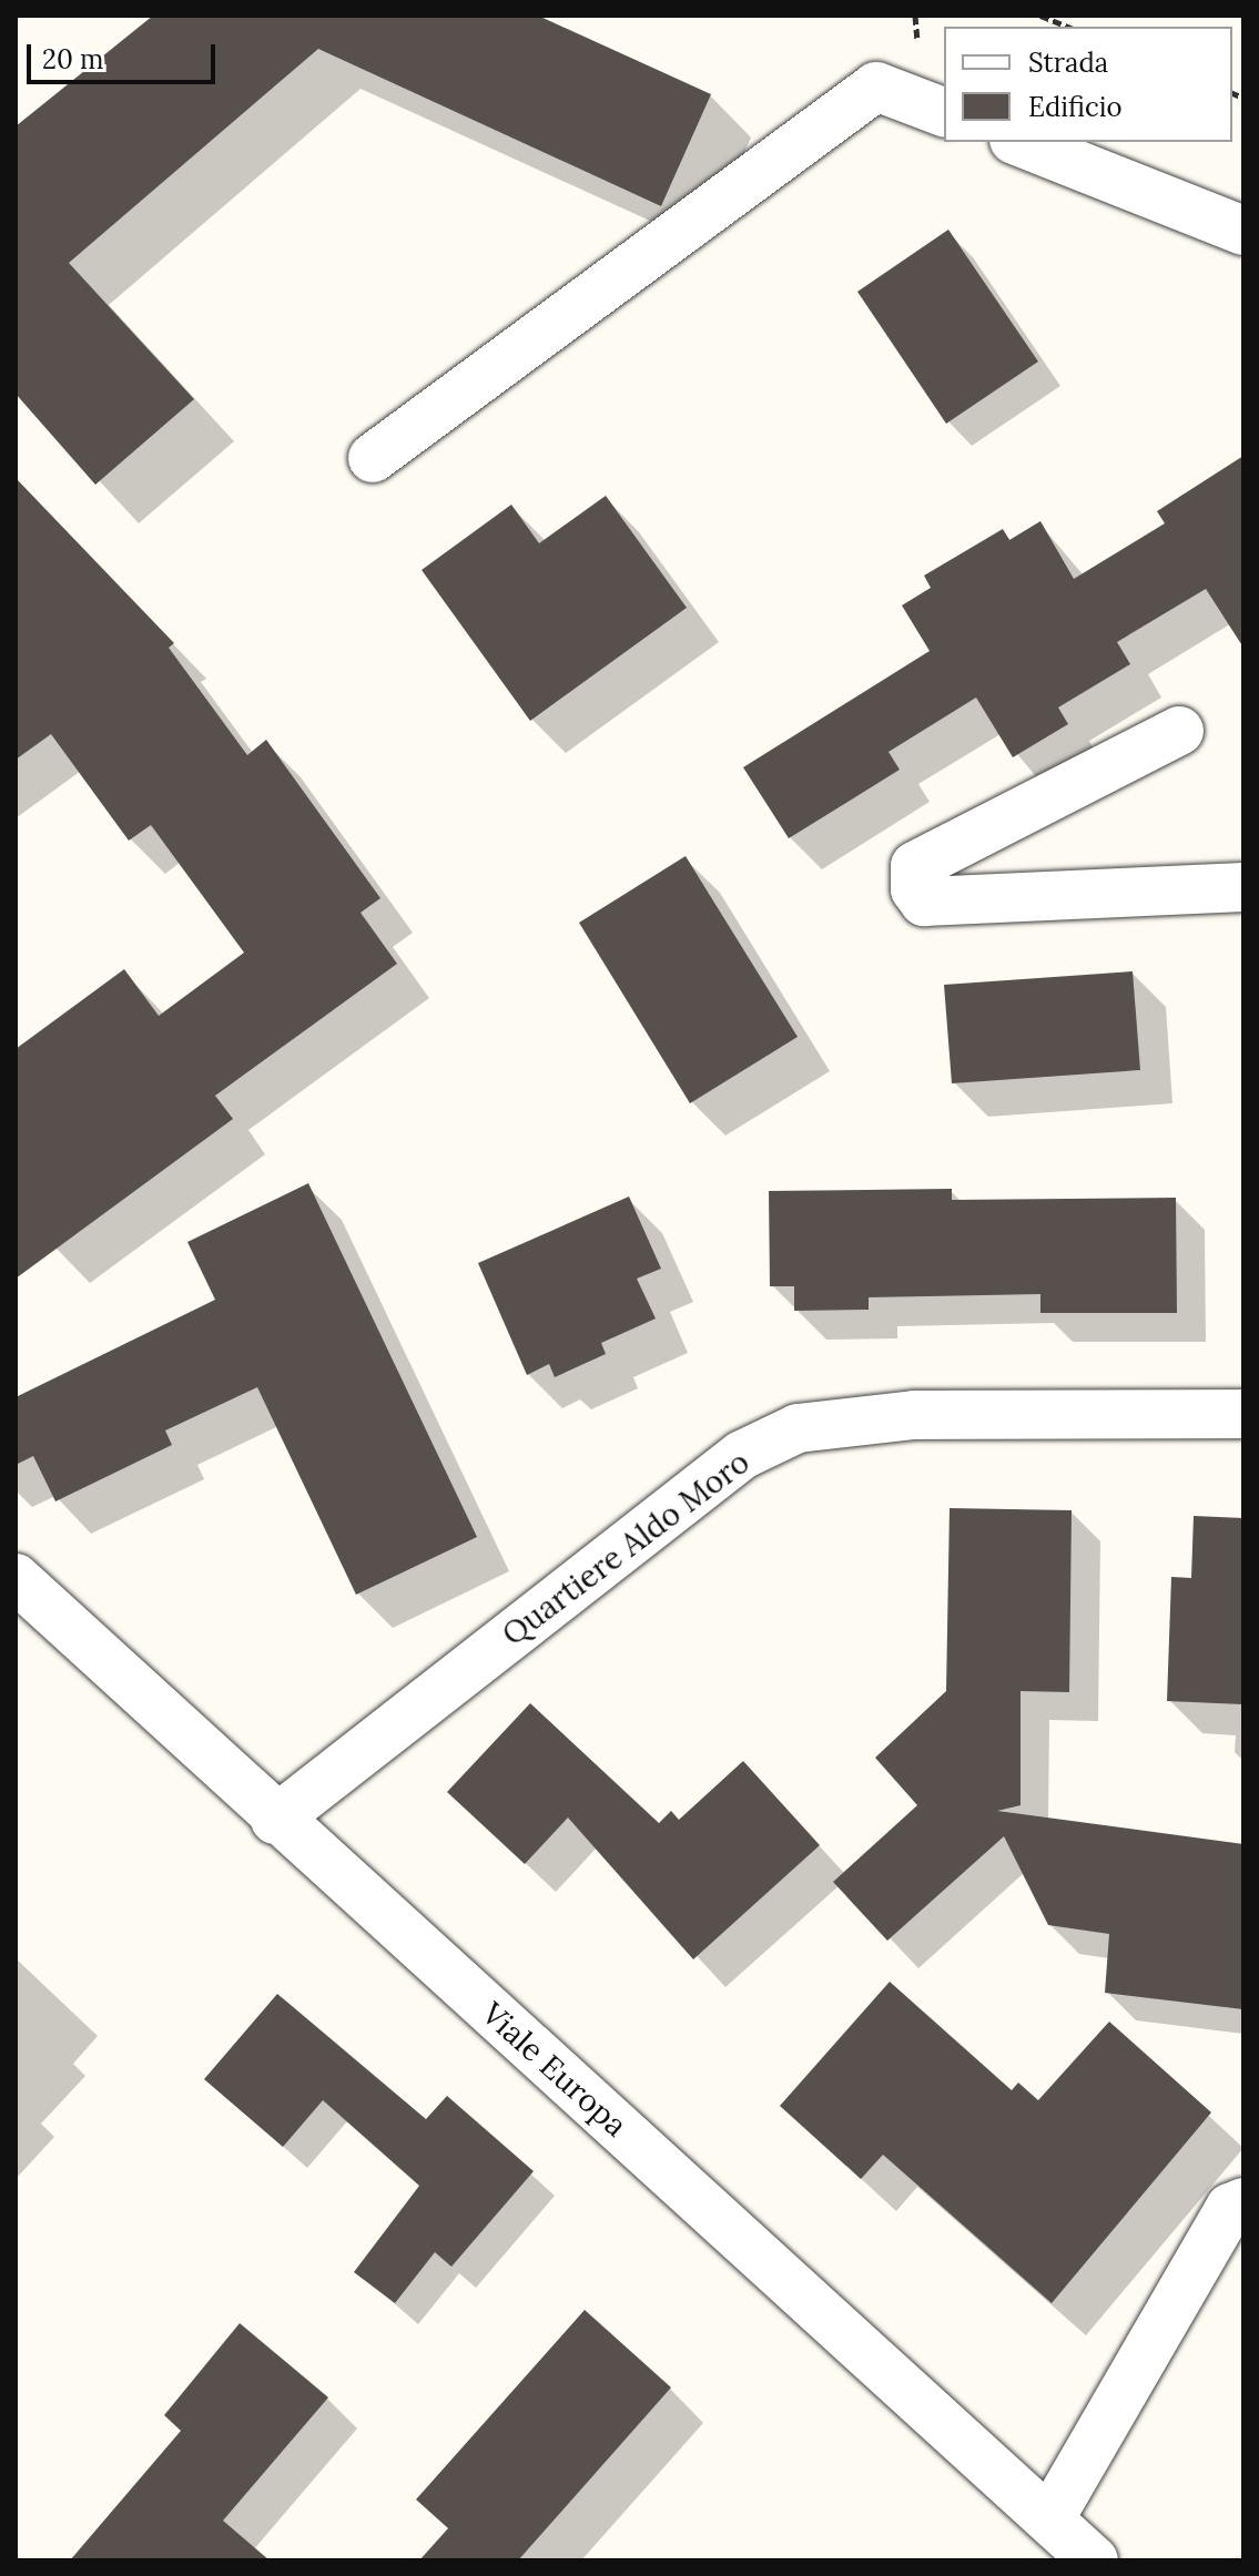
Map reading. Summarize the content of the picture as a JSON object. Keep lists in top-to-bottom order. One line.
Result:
{"streets":{"street":["Quartiere Aldo Moro","Viale Europa"]},"crossings":[["Quartiere Aldo Moro","Viale Europa"]],"legend":["Strada","Edificio"],"scale_bar":"20 m"}
